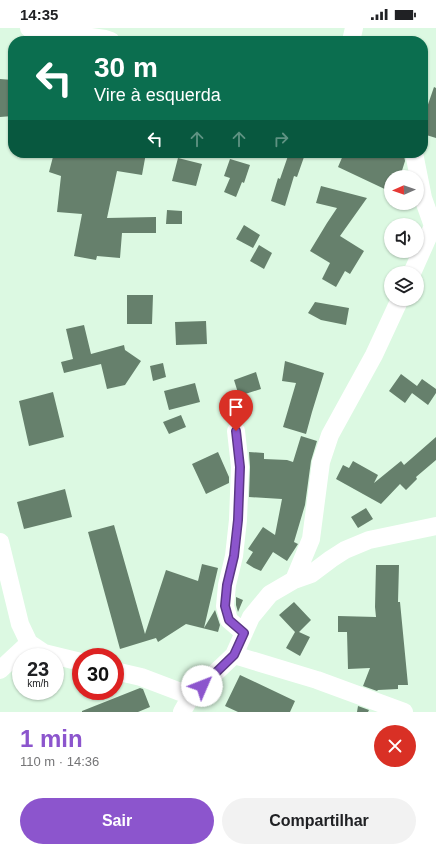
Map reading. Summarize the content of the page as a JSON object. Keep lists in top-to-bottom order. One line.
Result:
{"north":"left","page":{"status":"14:35","turn":["30 m","Vire à esquerda"],"speed":"23 km/h","limit":"30","heading":["1 min","110 m · 14:36"],"buttons":["Sair","Compartilhar"]}}
